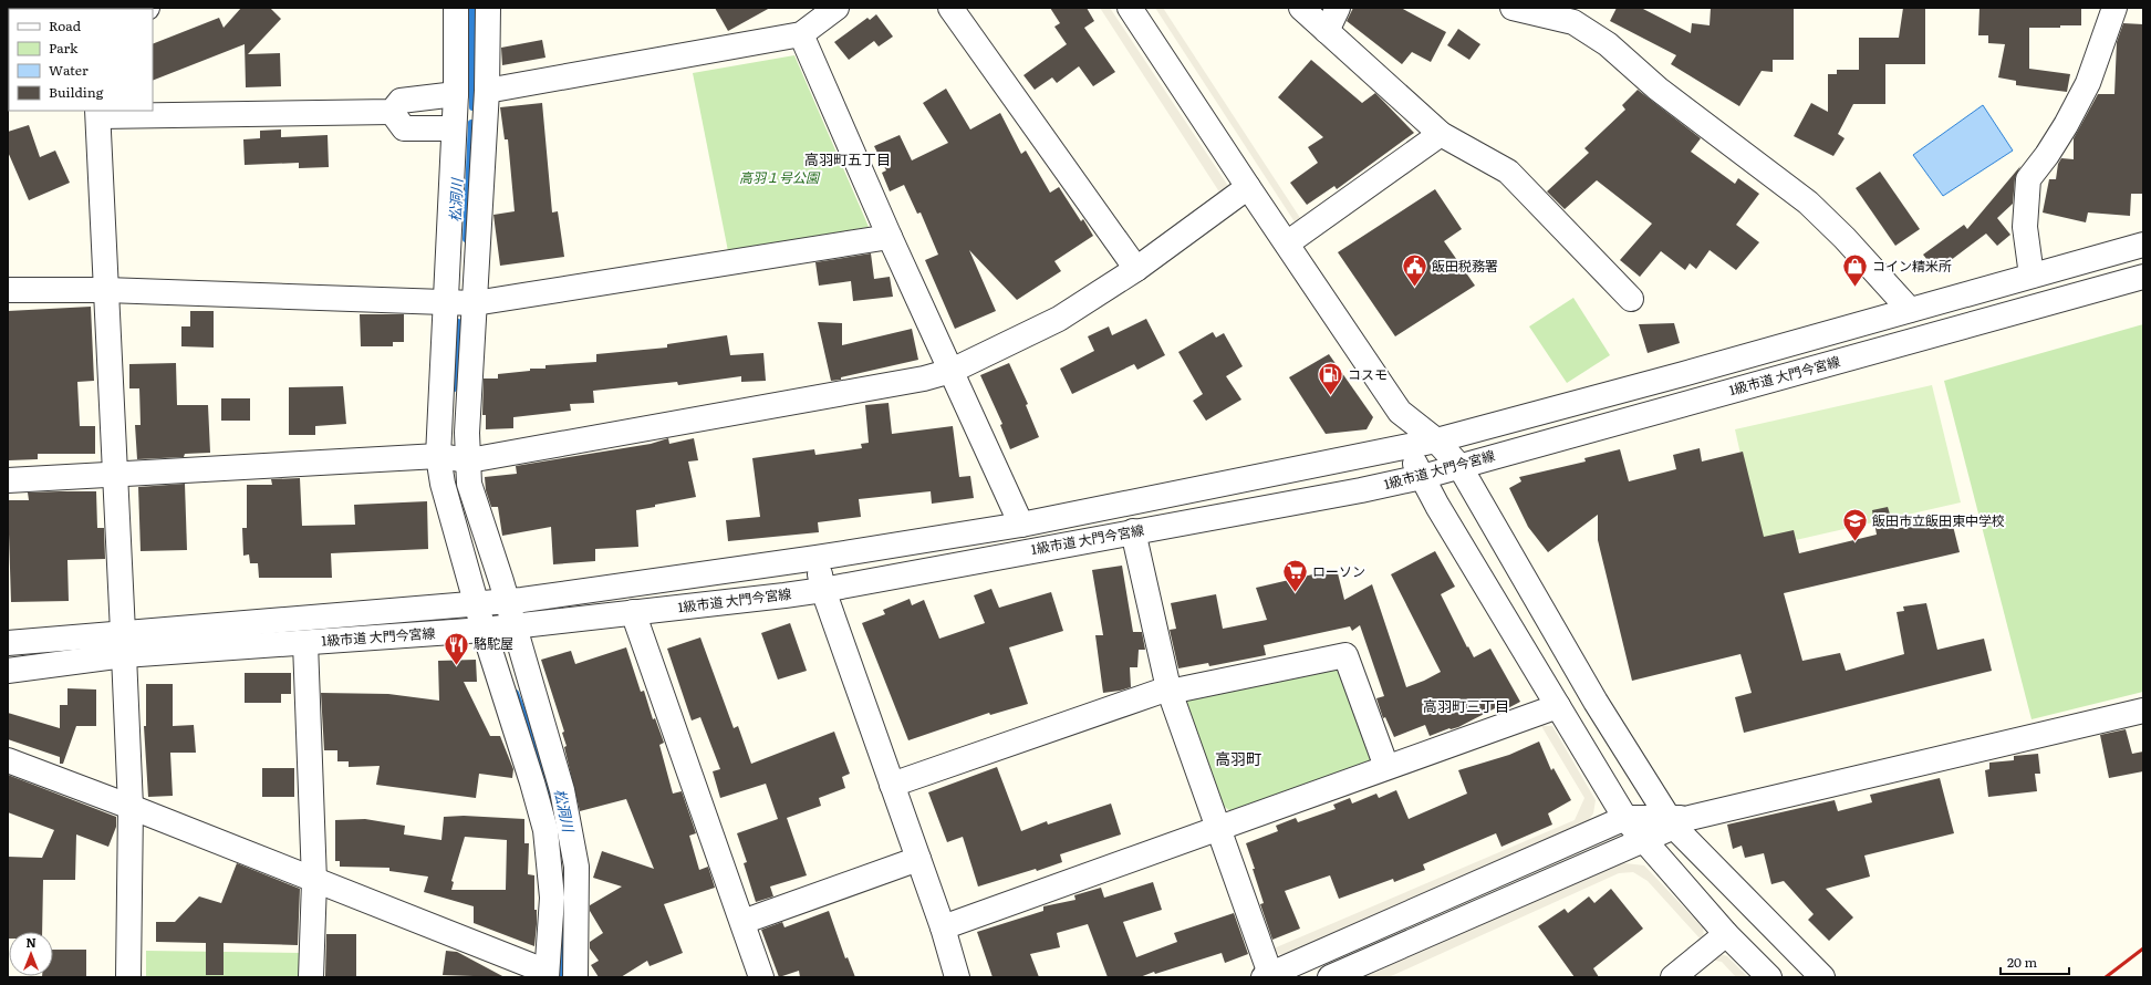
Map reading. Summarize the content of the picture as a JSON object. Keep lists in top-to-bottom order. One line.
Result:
{"streets":{"street":["1級市道 大門今宮線"]},"districts":["高羽町五丁目","高羽町三丁目","高羽町"],"water":["松洞川"],"parks":["高羽１号公園"],"places":{"public building":["飯田税務署"],"shop":["コイン精米所"],"fuel station":["コスモ"],"school or university":["飯田市立飯田東中学校"],"supermarket":["ローソン"],"restaurant":["駱駝屋"]},"legend":["Road","Park","Water","Building"],"scale_bar":"20 m","north":"top"}
